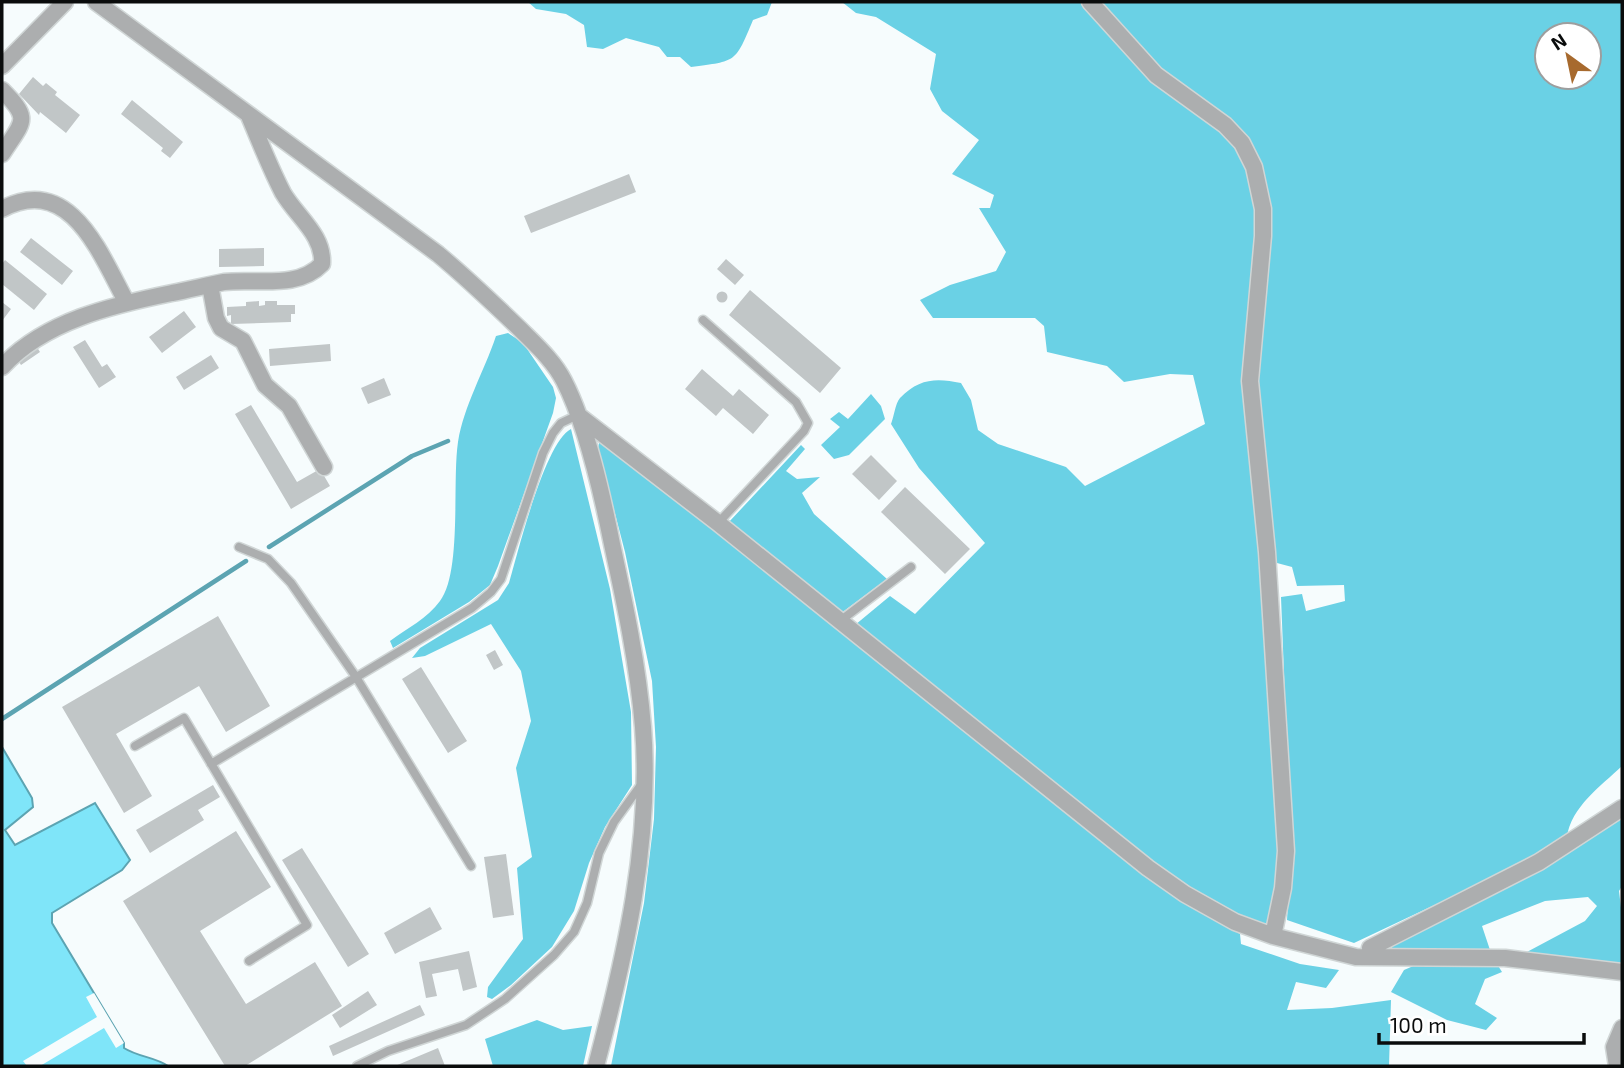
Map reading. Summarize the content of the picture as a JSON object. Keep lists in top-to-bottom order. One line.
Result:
{"scale_bar":"100 m","north":"top left"}
